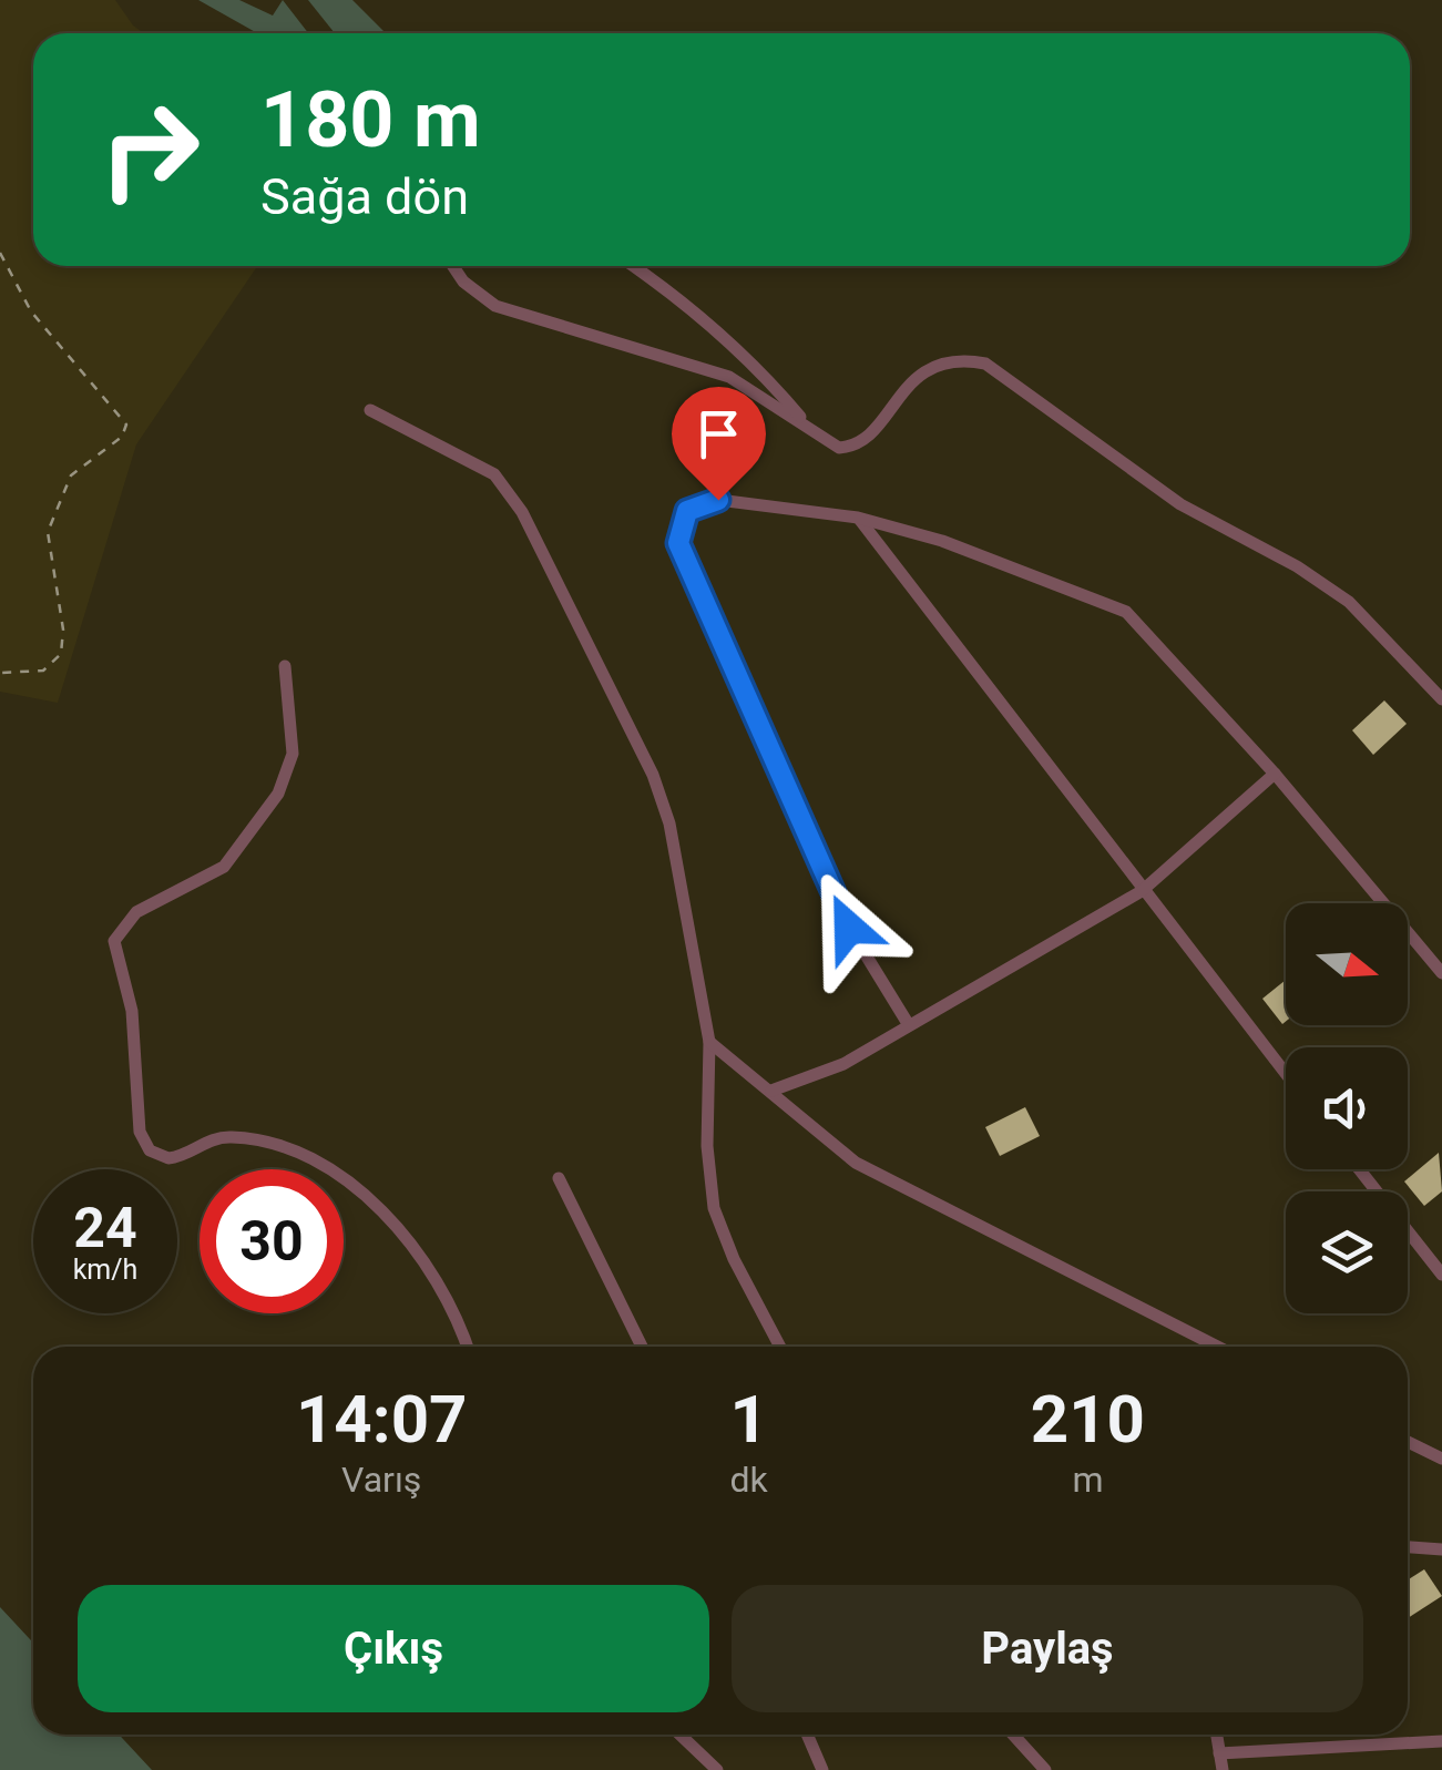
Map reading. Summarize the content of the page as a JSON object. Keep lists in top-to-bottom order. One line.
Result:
{"north":"right","page":{"turn":["180 m","Sağa dön"],"speed":"24 km/h","limit":"30","eta":["14:07","Varış","1","dk","210","m"],"buttons":["Çıkış","Paylaş"]}}
